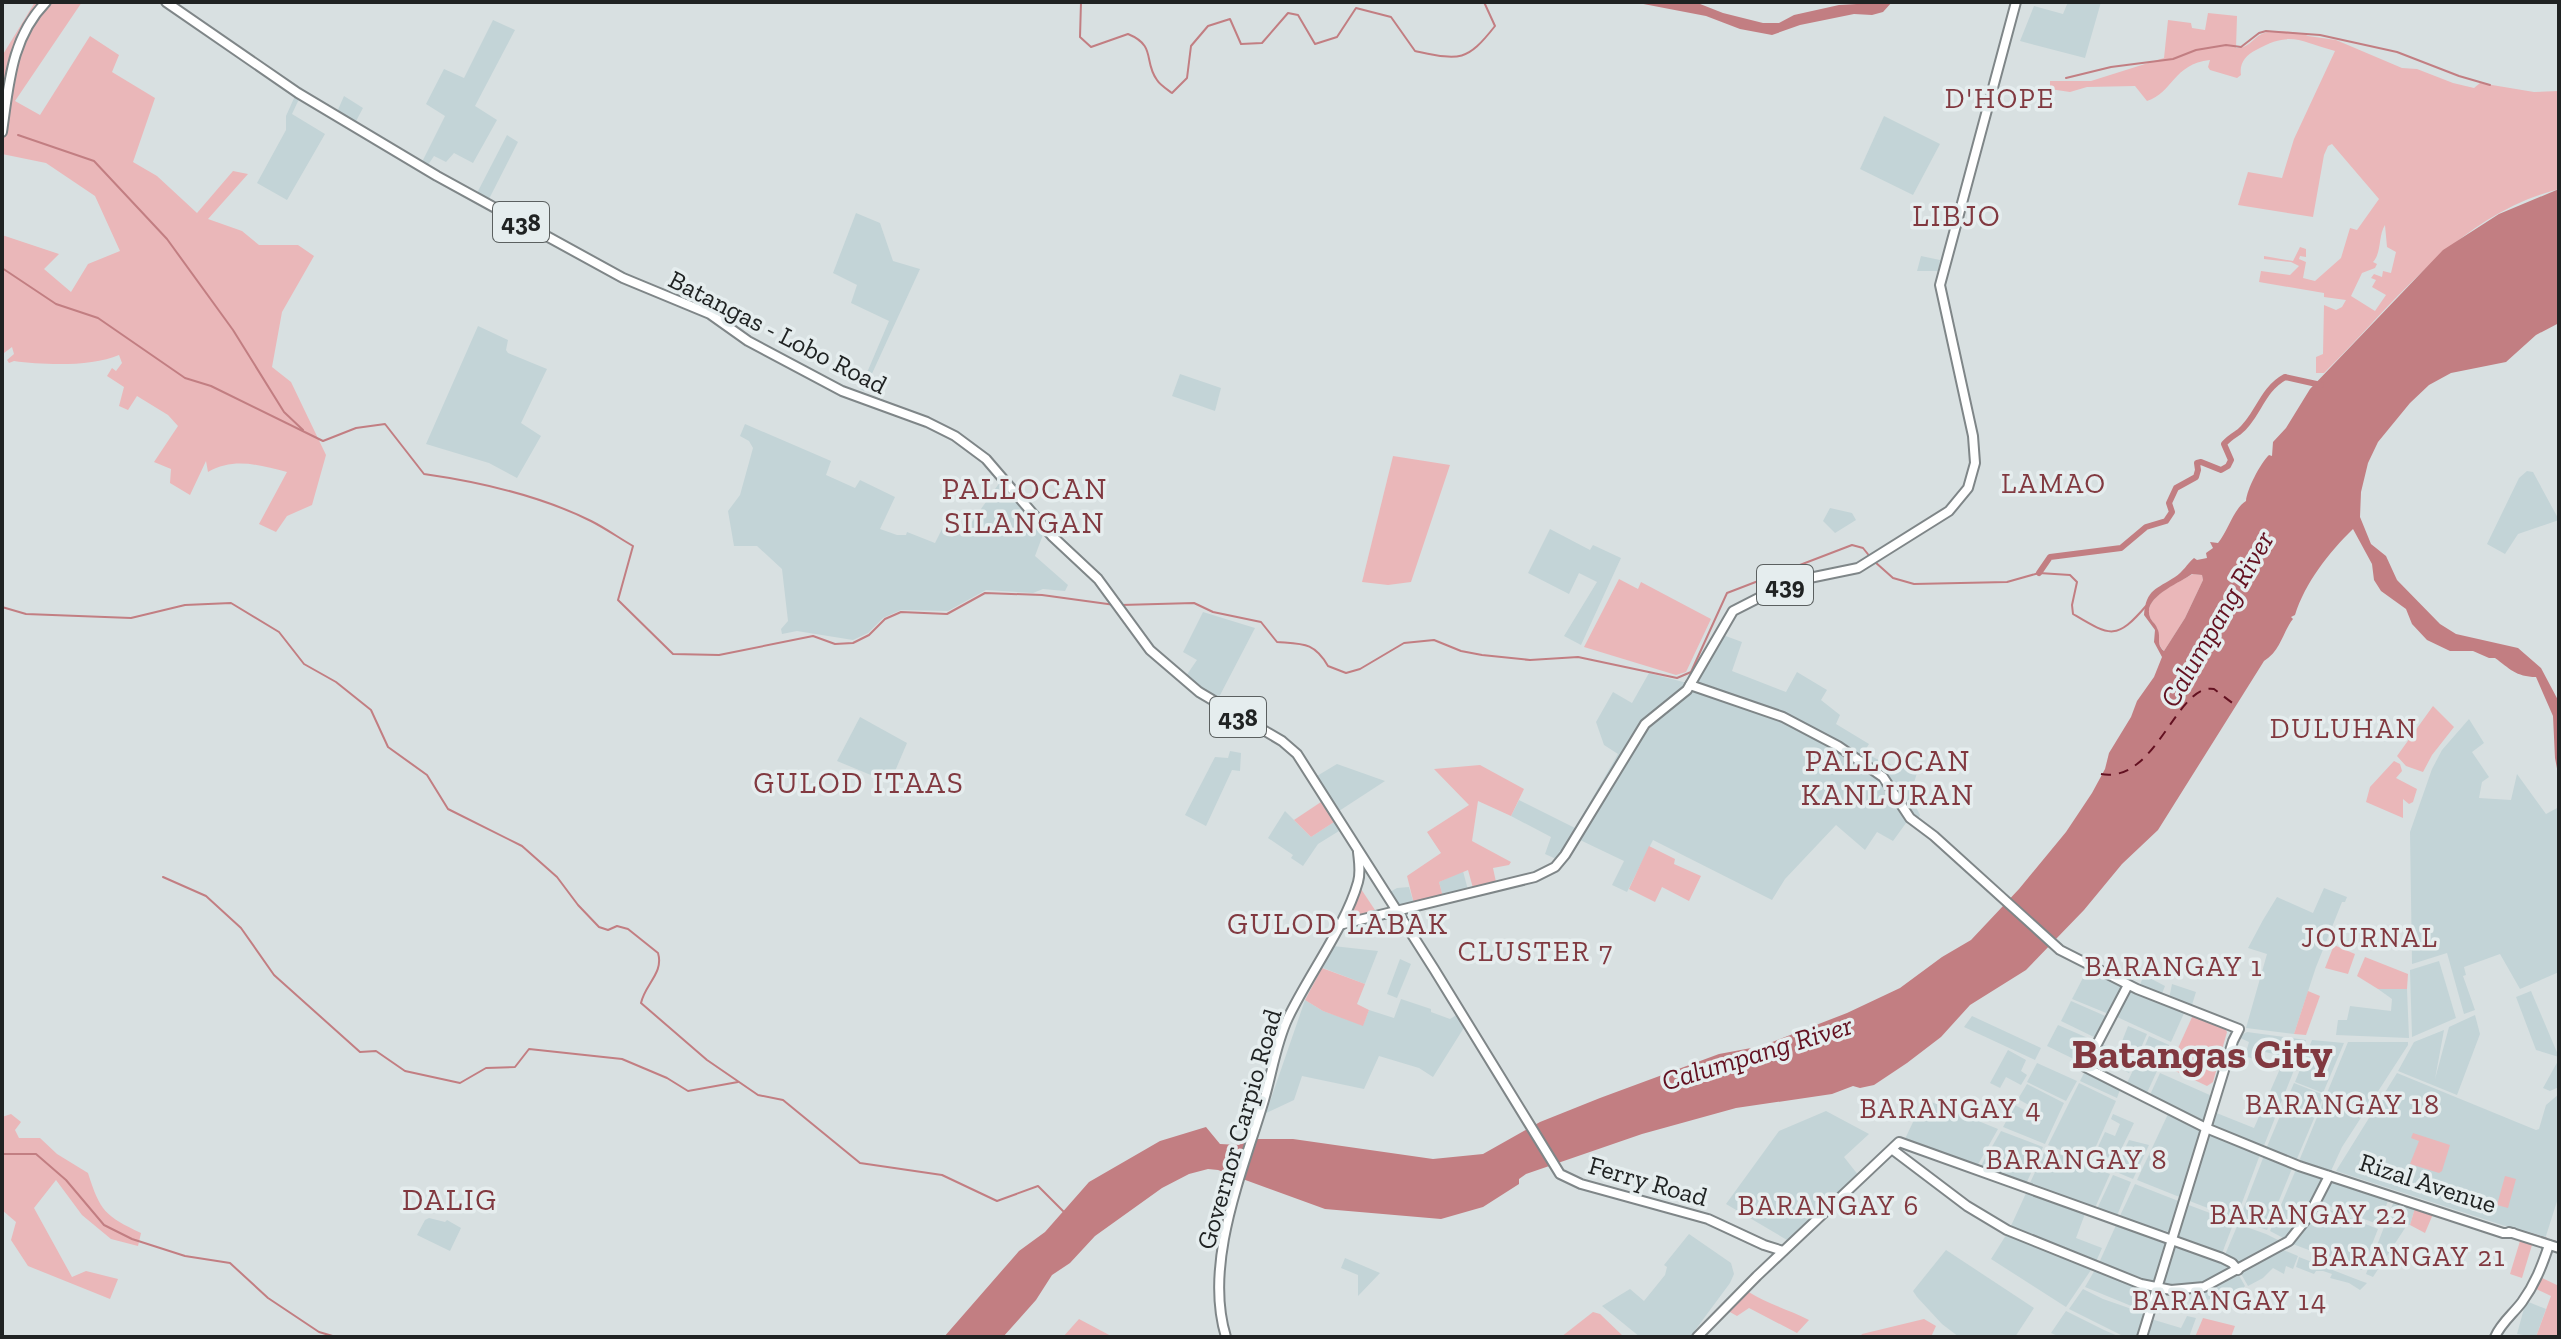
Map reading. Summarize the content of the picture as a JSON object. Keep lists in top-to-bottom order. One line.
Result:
{"streets":{"main road":["438","Batangas - Lobo Road","439","Governor Carpio Road","Ferry Road","Rizal Avenue"]},"crossings":[["Batangas - Lobo Road","439"],["Batangas - Lobo Road","Governor Carpio Road"],["Batangas - Lobo Road","Ferry Road"],["439","Governor Carpio Road"]],"districts":["D'HOPE","LIBJO","LAMAO","PALLOCAN SILANGAN","DULUHAN","PALLOCAN KANLURAN","GULOD ITAAS","GULOD LABAK","JOURNAL","CLUSTER 7","BARANGAY 1","Batangas City","BARANGAY 18","BARANGAY 4","BARANGAY 8","DALIG","BARANGAY 6","BARANGAY 22","BARANGAY 21","BARANGAY 14"],"water":["Calumpang River"]}
